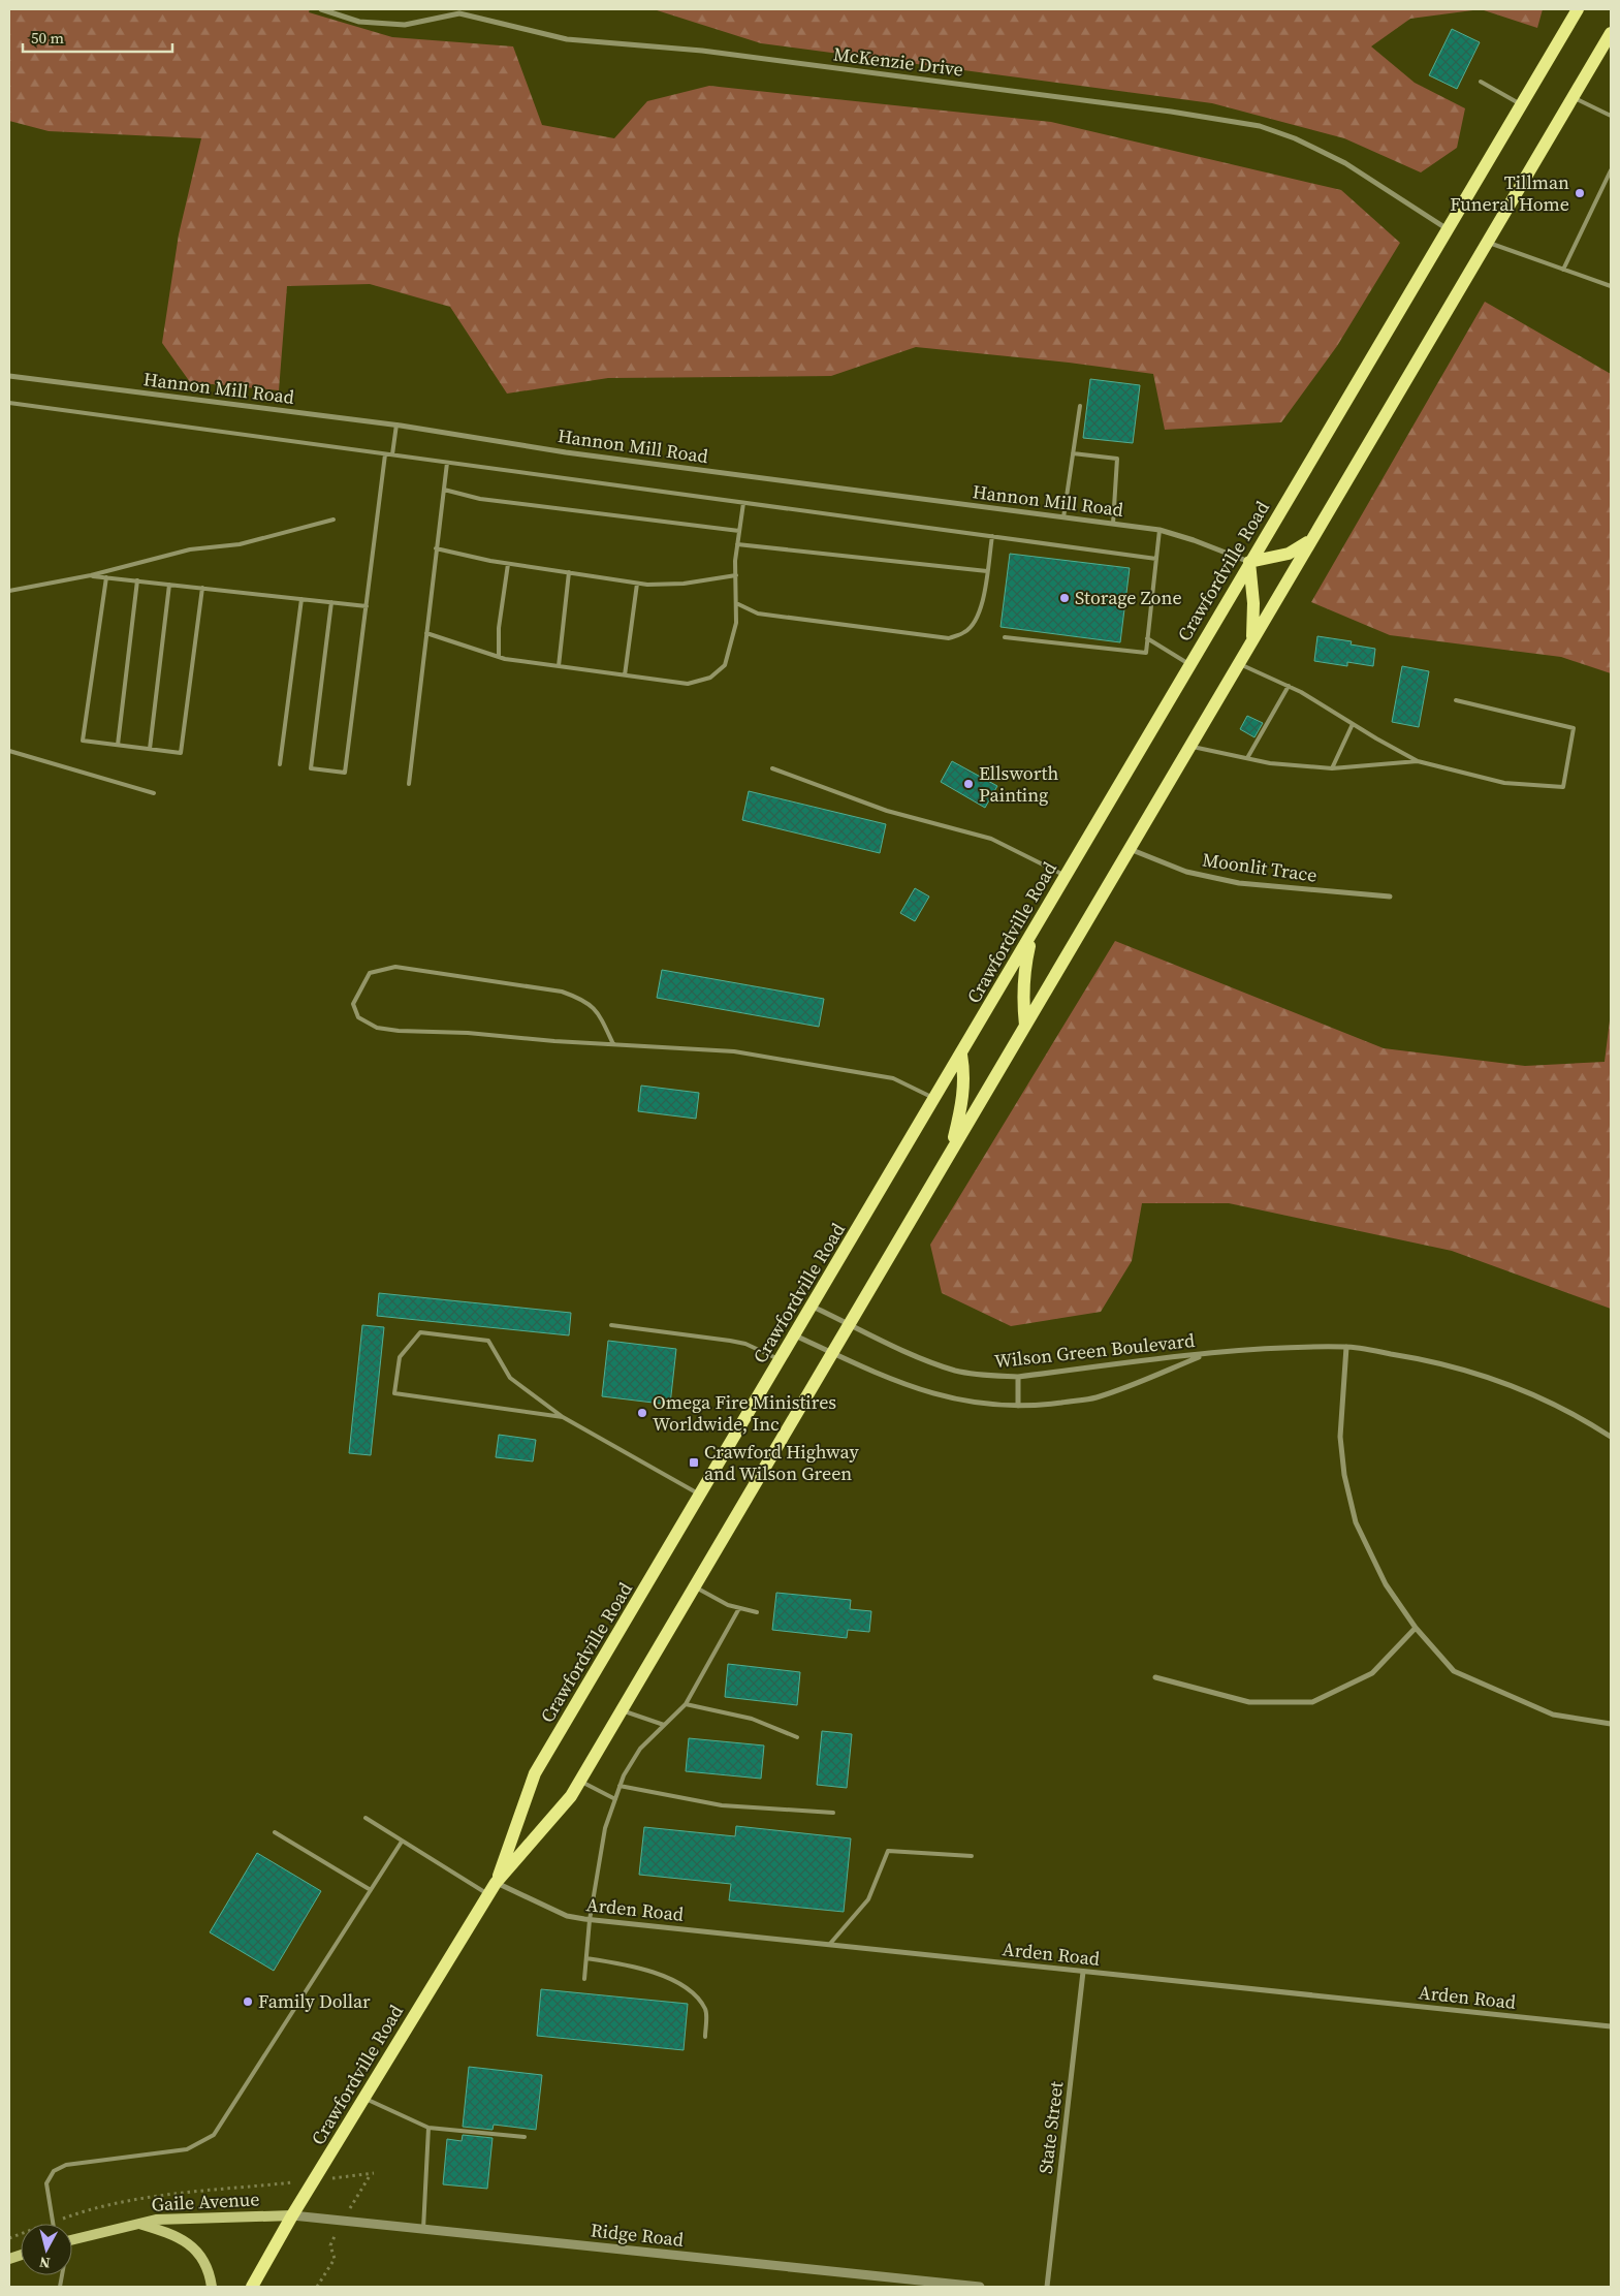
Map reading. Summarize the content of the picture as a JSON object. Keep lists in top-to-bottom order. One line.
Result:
{"streets":{"main road":["Crawfordville Road","Gaile Avenue"],"street":["McKenzie Drive","Hannon Mill Road","Moonlit Trace","Wilson Green Boulevard","Arden Road","State Street","Ridge Road"]},"crossings":[["McKenzie Drive","Crawfordville Road"],["Hannon Mill Road","Crawfordville Road"],["Crawfordville Road","Moonlit Trace"],["Crawfordville Road","Wilson Green Boulevard"],["Crawfordville Road","Arden Road"],["Crawfordville Road","Gaile Avenue"],["Crawfordville Road","Ridge Road"],["Arden Road","State Street"],["Gaile Avenue","Ridge Road"]],"places":{"other":["Tillman Funeral Home","Storage Zone","Ellsworth Painting","Omega Fire Ministires Worldwide, Inc","Family Dollar"],"transit":["Crawford Highway and Wilson Green"]},"scale_bar":"50 m","north":"bottom"}
